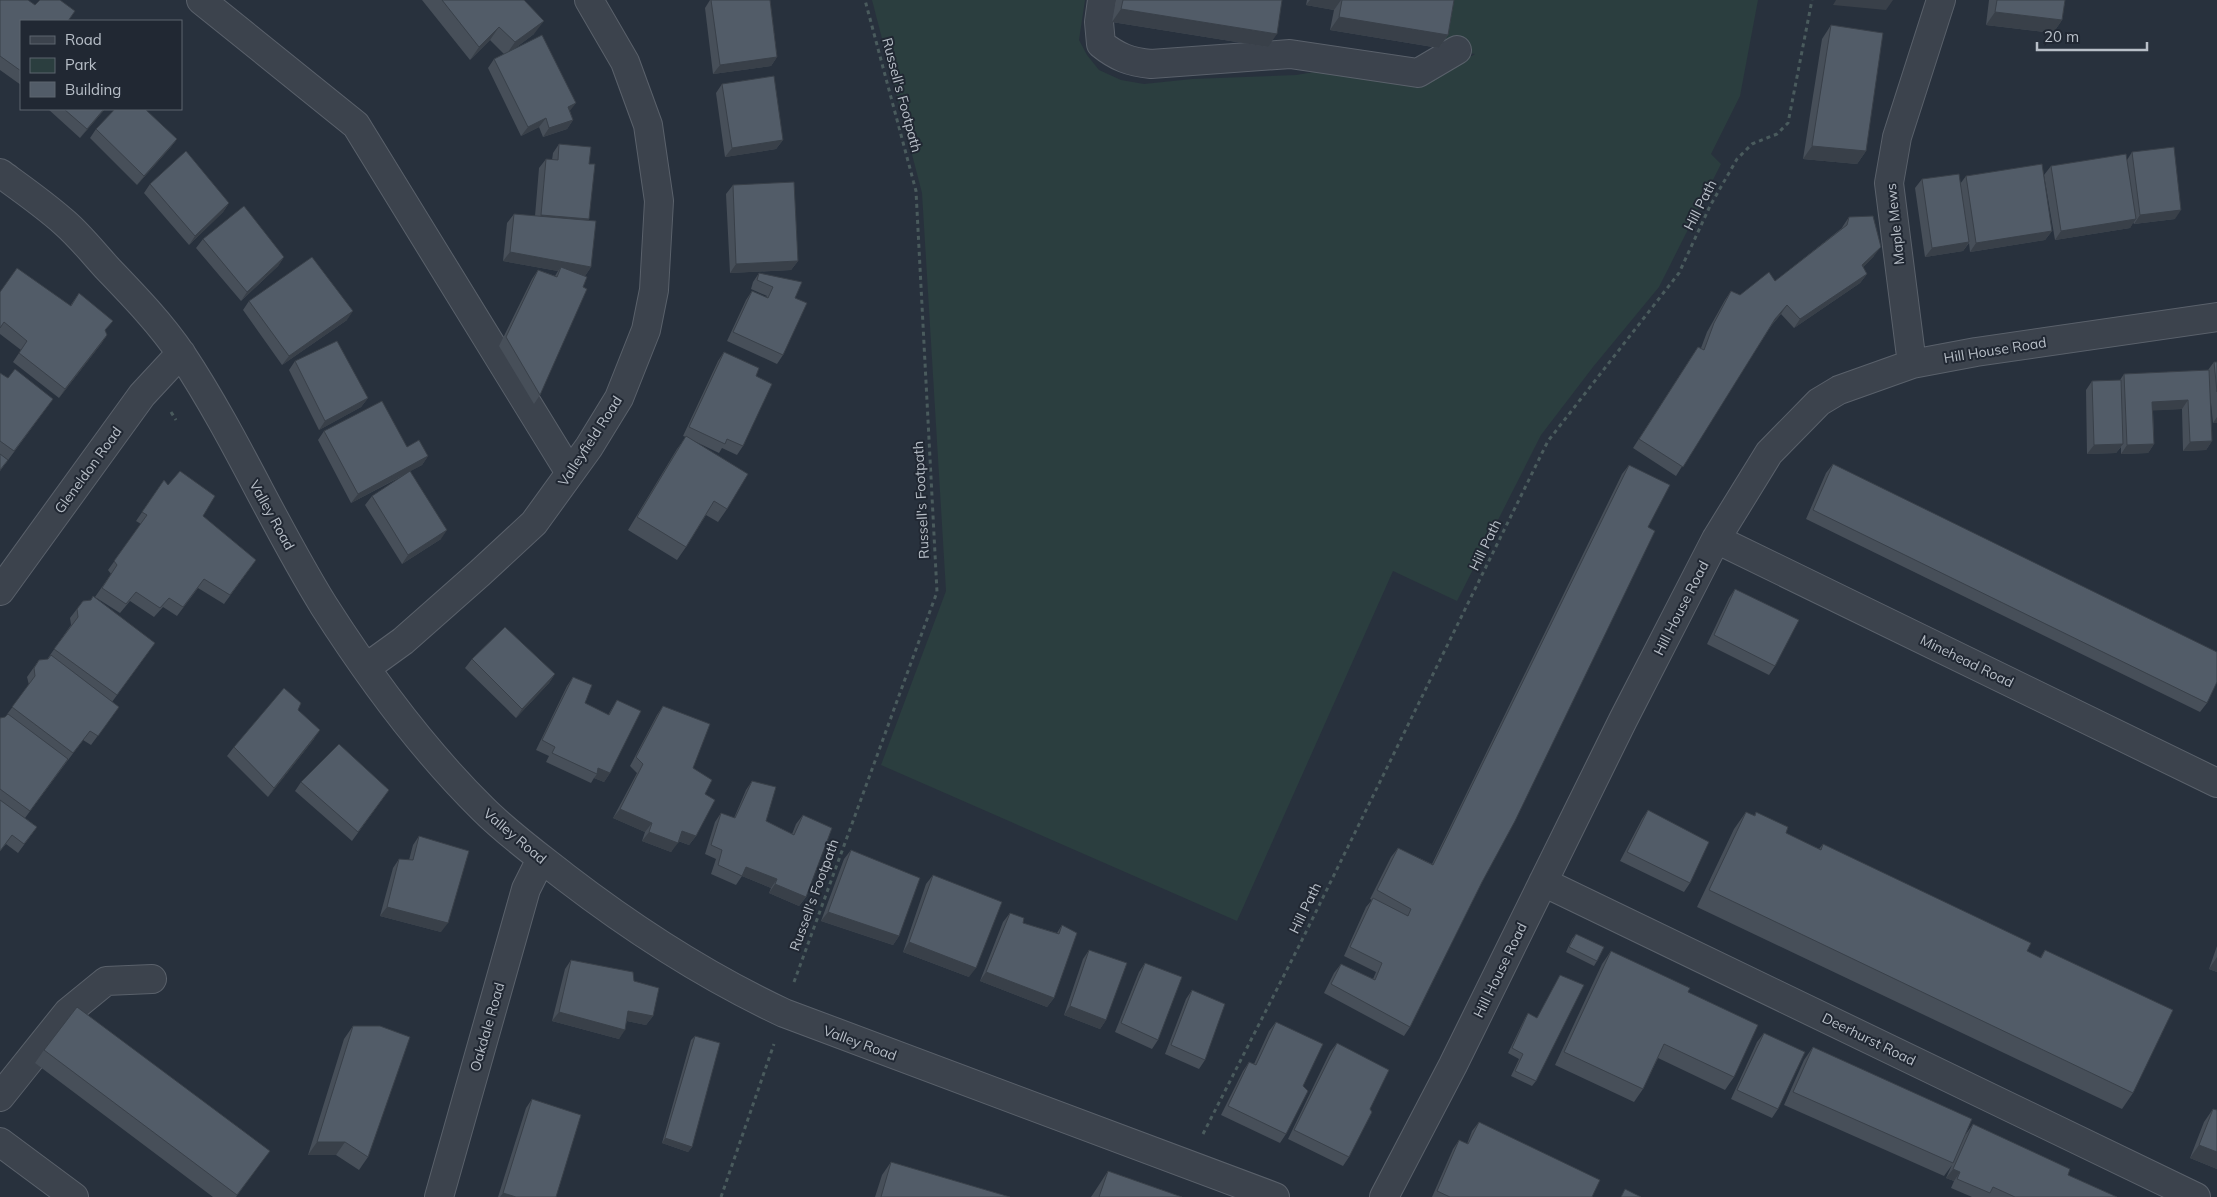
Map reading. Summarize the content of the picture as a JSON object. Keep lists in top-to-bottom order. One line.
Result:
{"streets":{"street":["Maple Mews","Hill House Road","Valleyfield Road","Gleneldon Road","Valley Road","Minehead Road","Oakdale Road","Deerhurst Road"],"path":["Russell's Footpath","Hill Path"]},"crossings":[["Maple Mews","Hill House Road"],["Hill House Road","Minehead Road"],["Hill House Road","Deerhurst Road"],["Valleyfield Road","Valley Road"],["Gleneldon Road","Valley Road"],["Valley Road","Oakdale Road"]],"legend":["Road","Park","Building"],"scale_bar":"20 m"}
